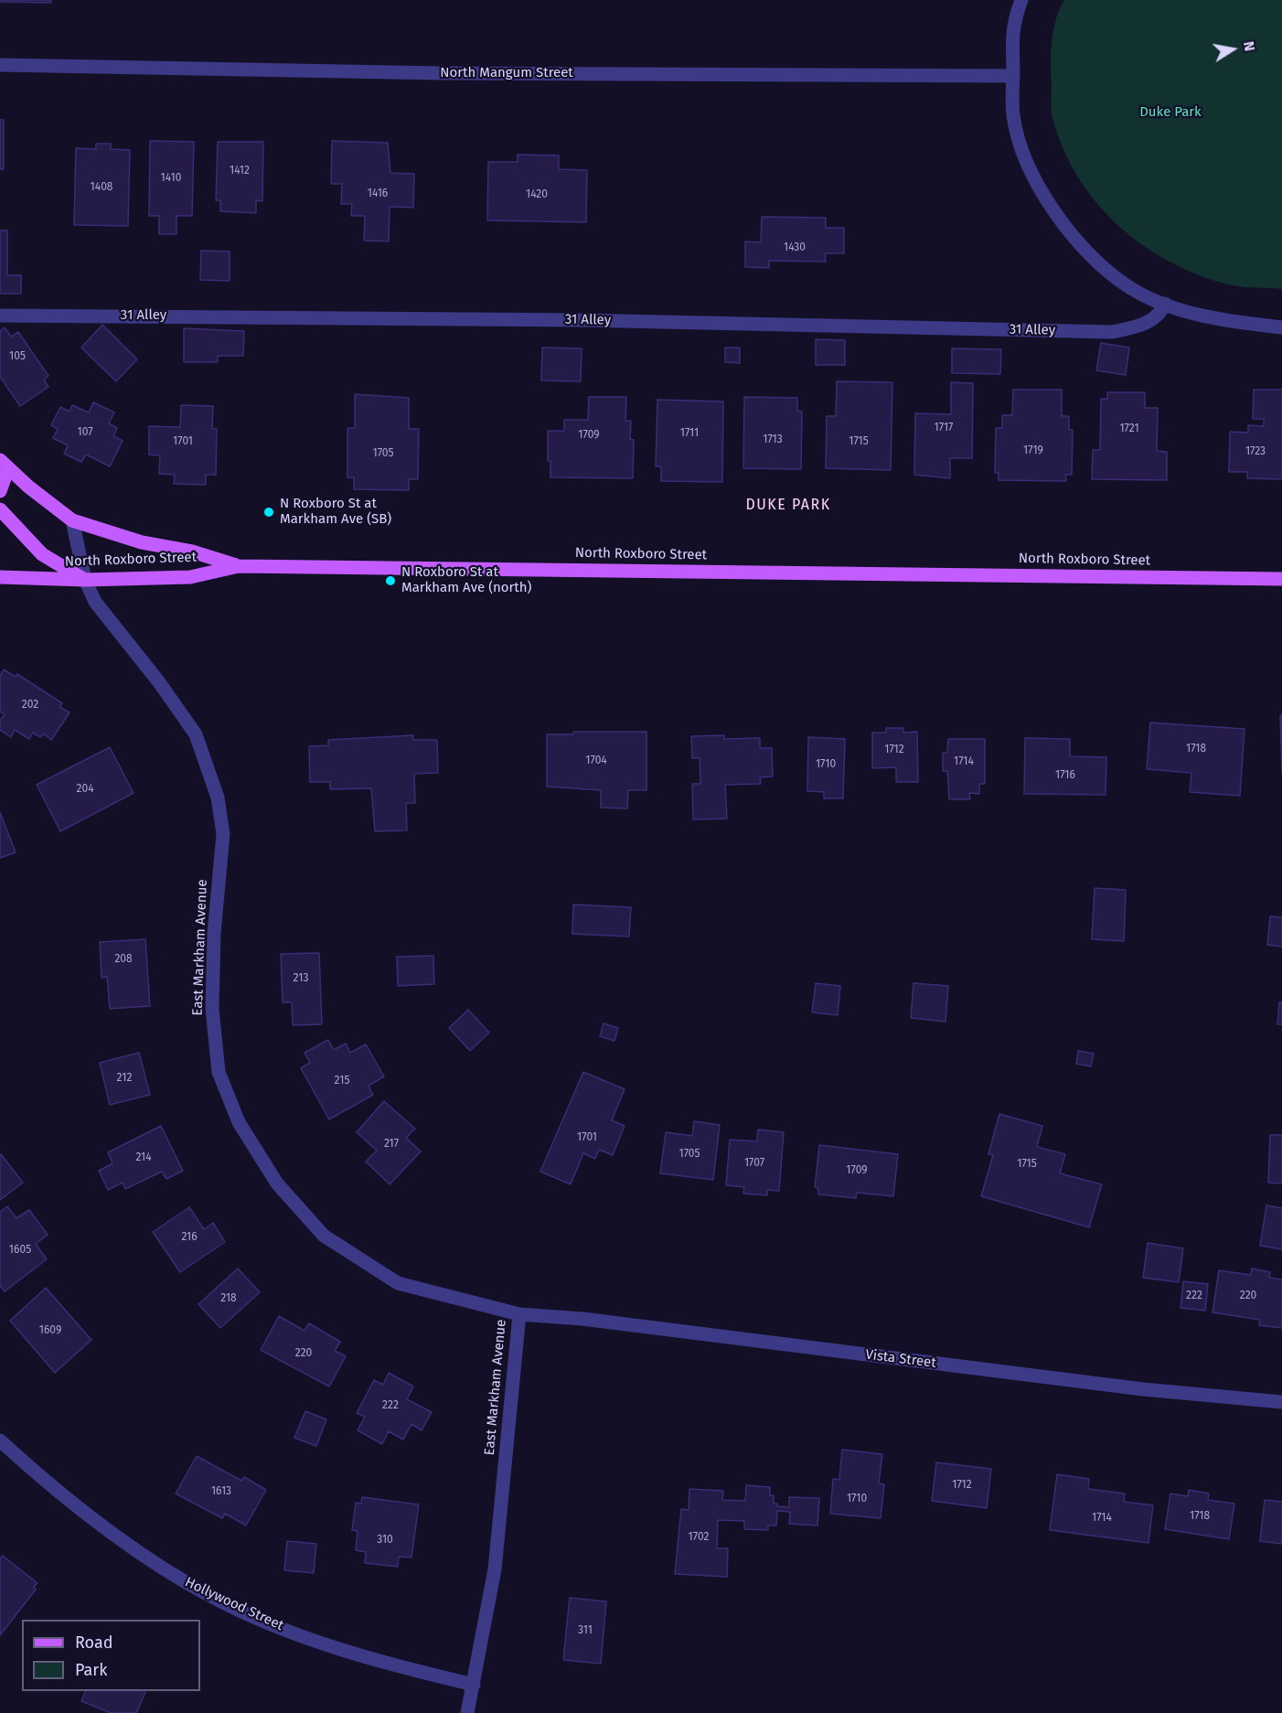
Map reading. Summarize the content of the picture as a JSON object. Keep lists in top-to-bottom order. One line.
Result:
{"streets":{"main road":["North Roxboro Street"],"street":["North Mangum Street","31 Alley","East Markham Avenue","Vista Street","Hollywood Street"]},"crossings":[["North Roxboro Street","East Markham Avenue"],["East Markham Avenue","Vista Street"],["East Markham Avenue","Hollywood Street"]],"districts":["DUKE PARK"],"parks":["Duke Park"],"places":["N Roxboro St at Markham Ave (SB)","N Roxboro St at Markham Ave (north)"],"house_numbers":["1412","1410","1408","1416","1420","1430","105","1717","1721","107","1711","1709","1713","1701","1715","1719","1723","1705","202","1718","1712","1704","1714","1710","1716","204","208","213","212","215","1701","217","1705","214","1707","1715","1709","216","1605","222","220","218","1609","220","222","1712","1613","1710","1718","1714","1702","310","311"],"legend":["Road","Park"],"north":"right"}
